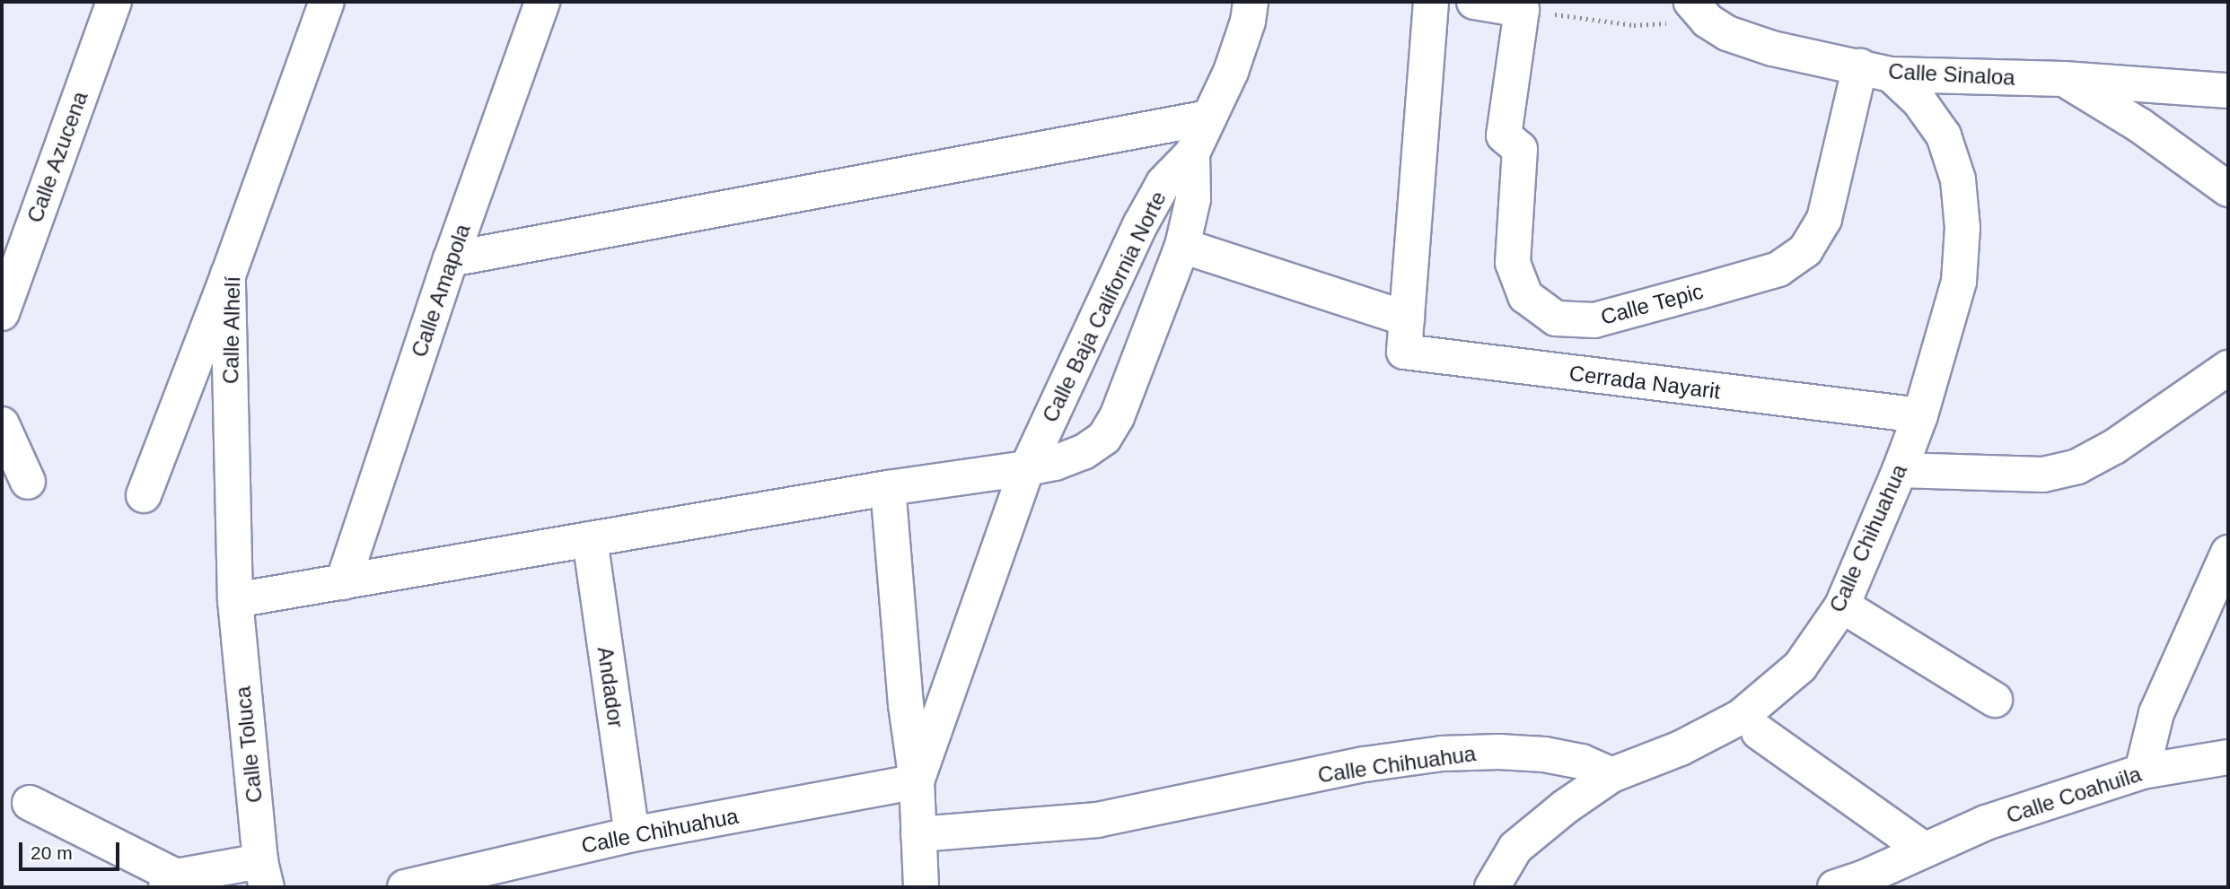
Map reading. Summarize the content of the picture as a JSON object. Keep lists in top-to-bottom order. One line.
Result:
{"streets":{"street":["Calle Sinaloa","Calle Azucena","Calle Amapola","Calle Tepic","Calle Baja California Norte","Calle Alhelí","Cerrada Nayarit","Calle Chihuahua","Andador","Calle Toluca","Calle Coahuila"]},"crossings":[["Calle Sinaloa","Calle Tepic"],["Calle Sinaloa","Calle Chihuahua"],["Calle Tepic","Calle Chihuahua"],["Calle Baja California Norte","Calle Chihuahua"],["Calle Alhelí","Calle Toluca"],["Cerrada Nayarit","Calle Chihuahua"],["Calle Chihuahua","Andador"]],"scale_bar":"20 m"}
